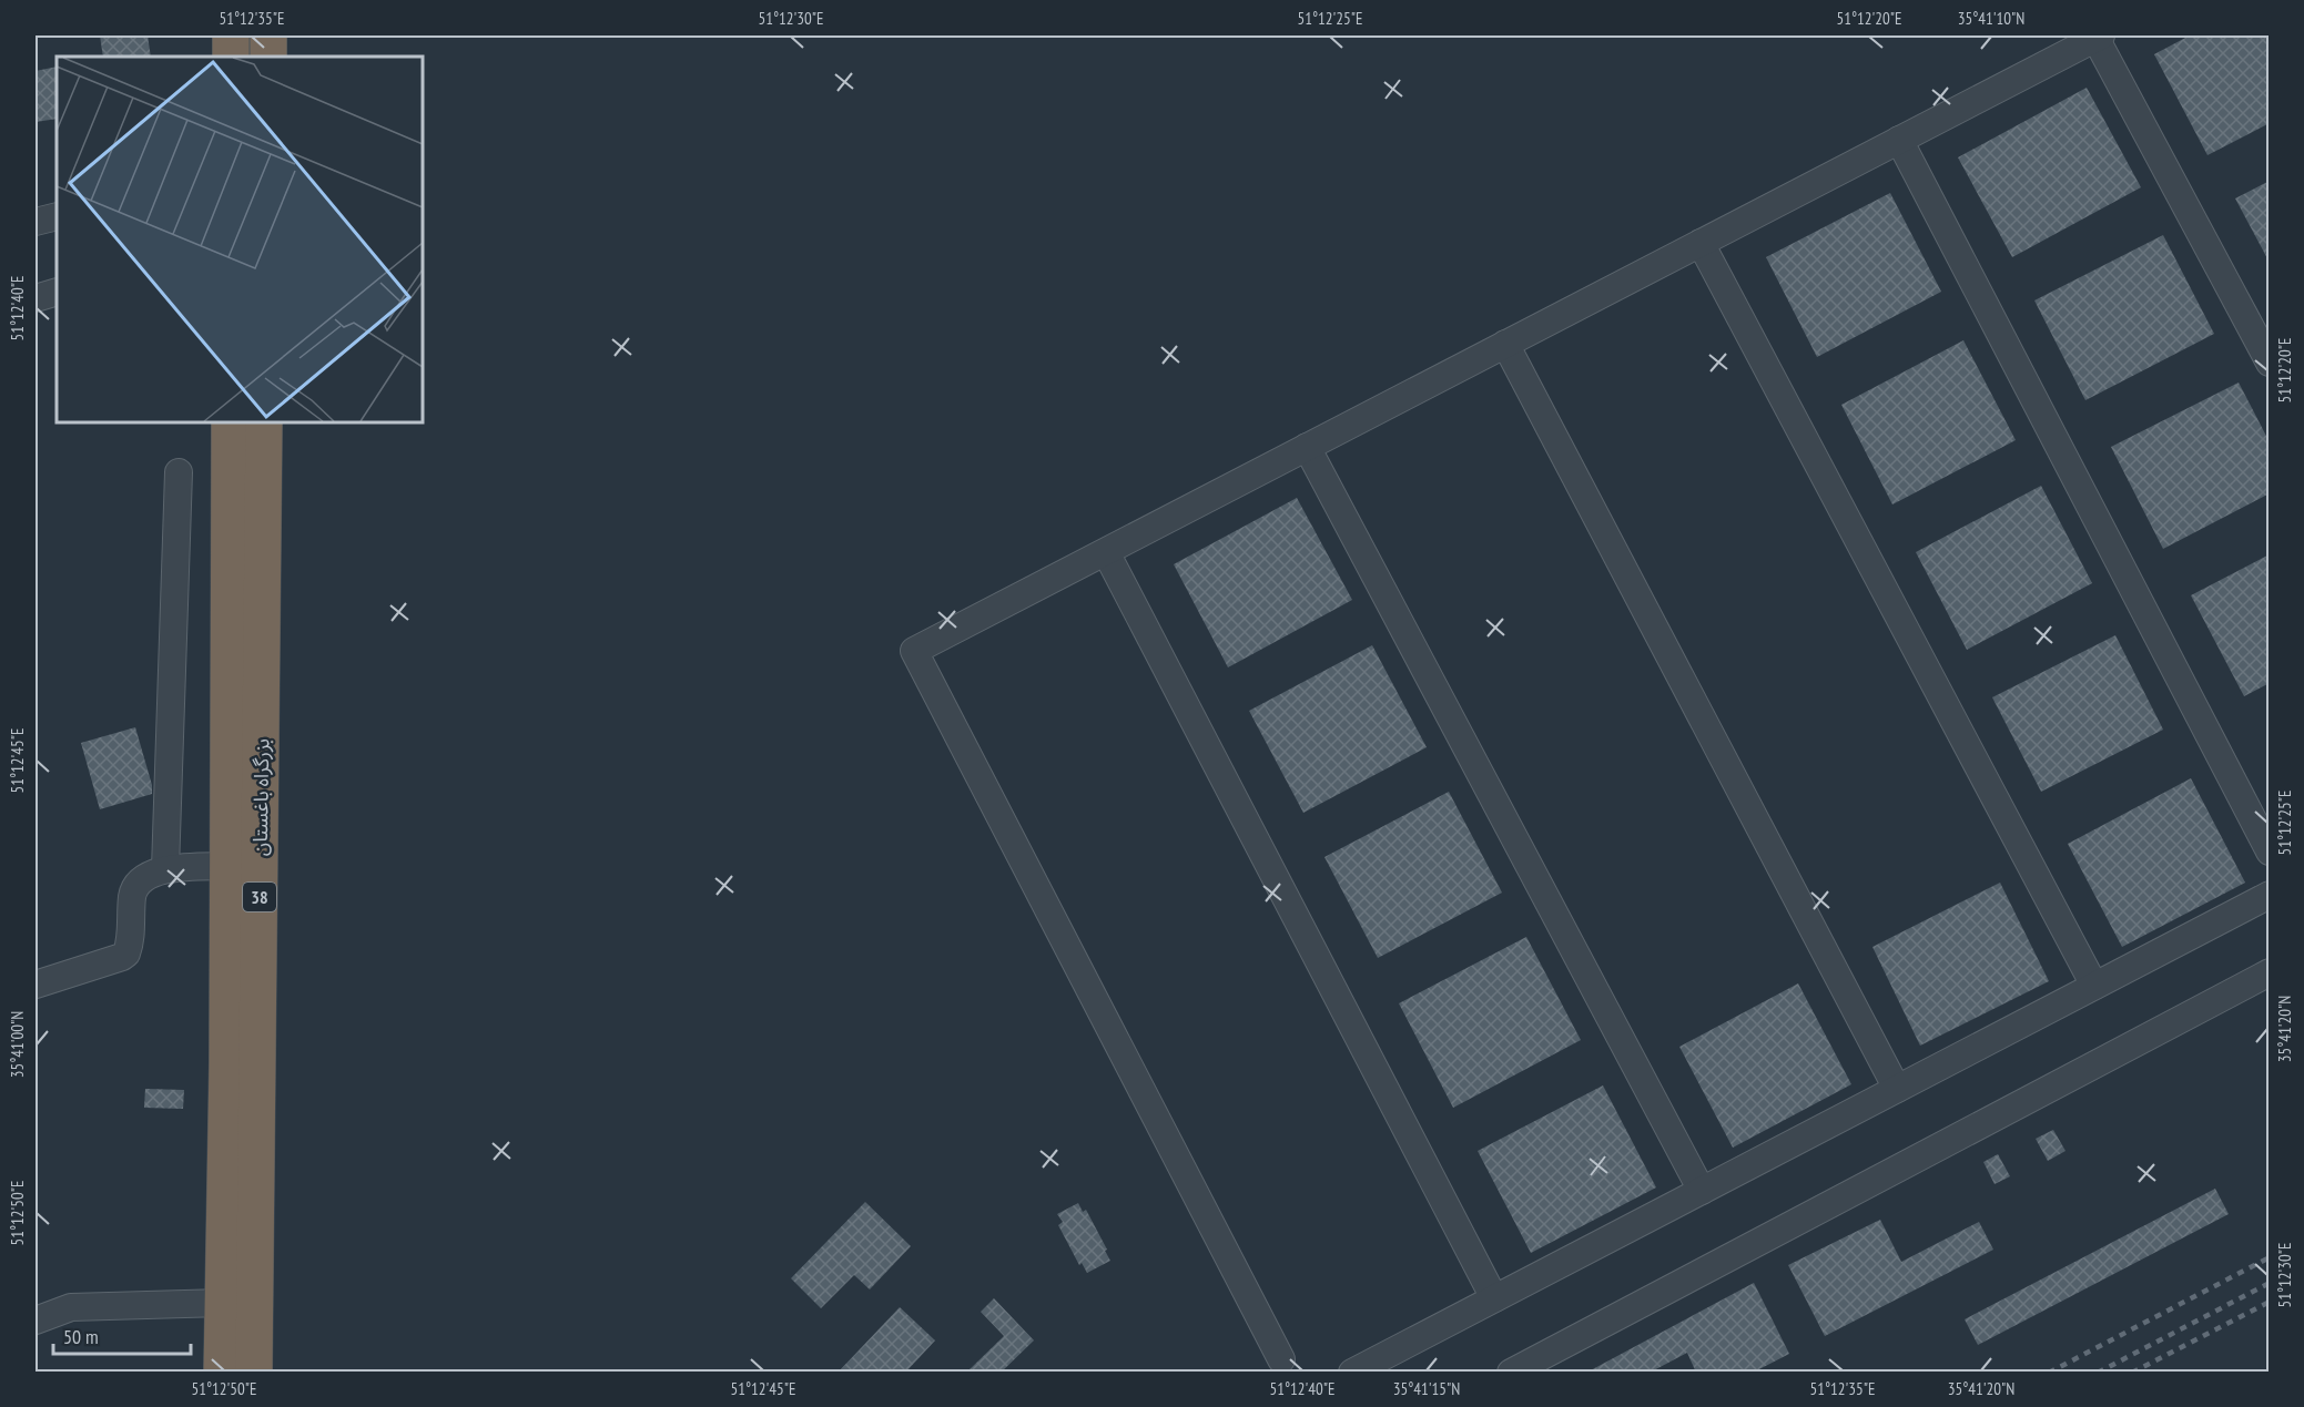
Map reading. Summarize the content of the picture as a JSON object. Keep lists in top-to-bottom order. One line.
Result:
{"streets":{"highway":["بزرگراه باغستان","38"]},"scale_bar":"50 m","coordinates":["51°12'35\"E","51°12'30\"E","51°12'25\"E","51°12'20\"E","35°41'10\"N","51°12'40\"E","51°12'45\"E","35°41'20\"N","35°41'00\"N","51°12'50\"E","35°41'15\"N"]}
